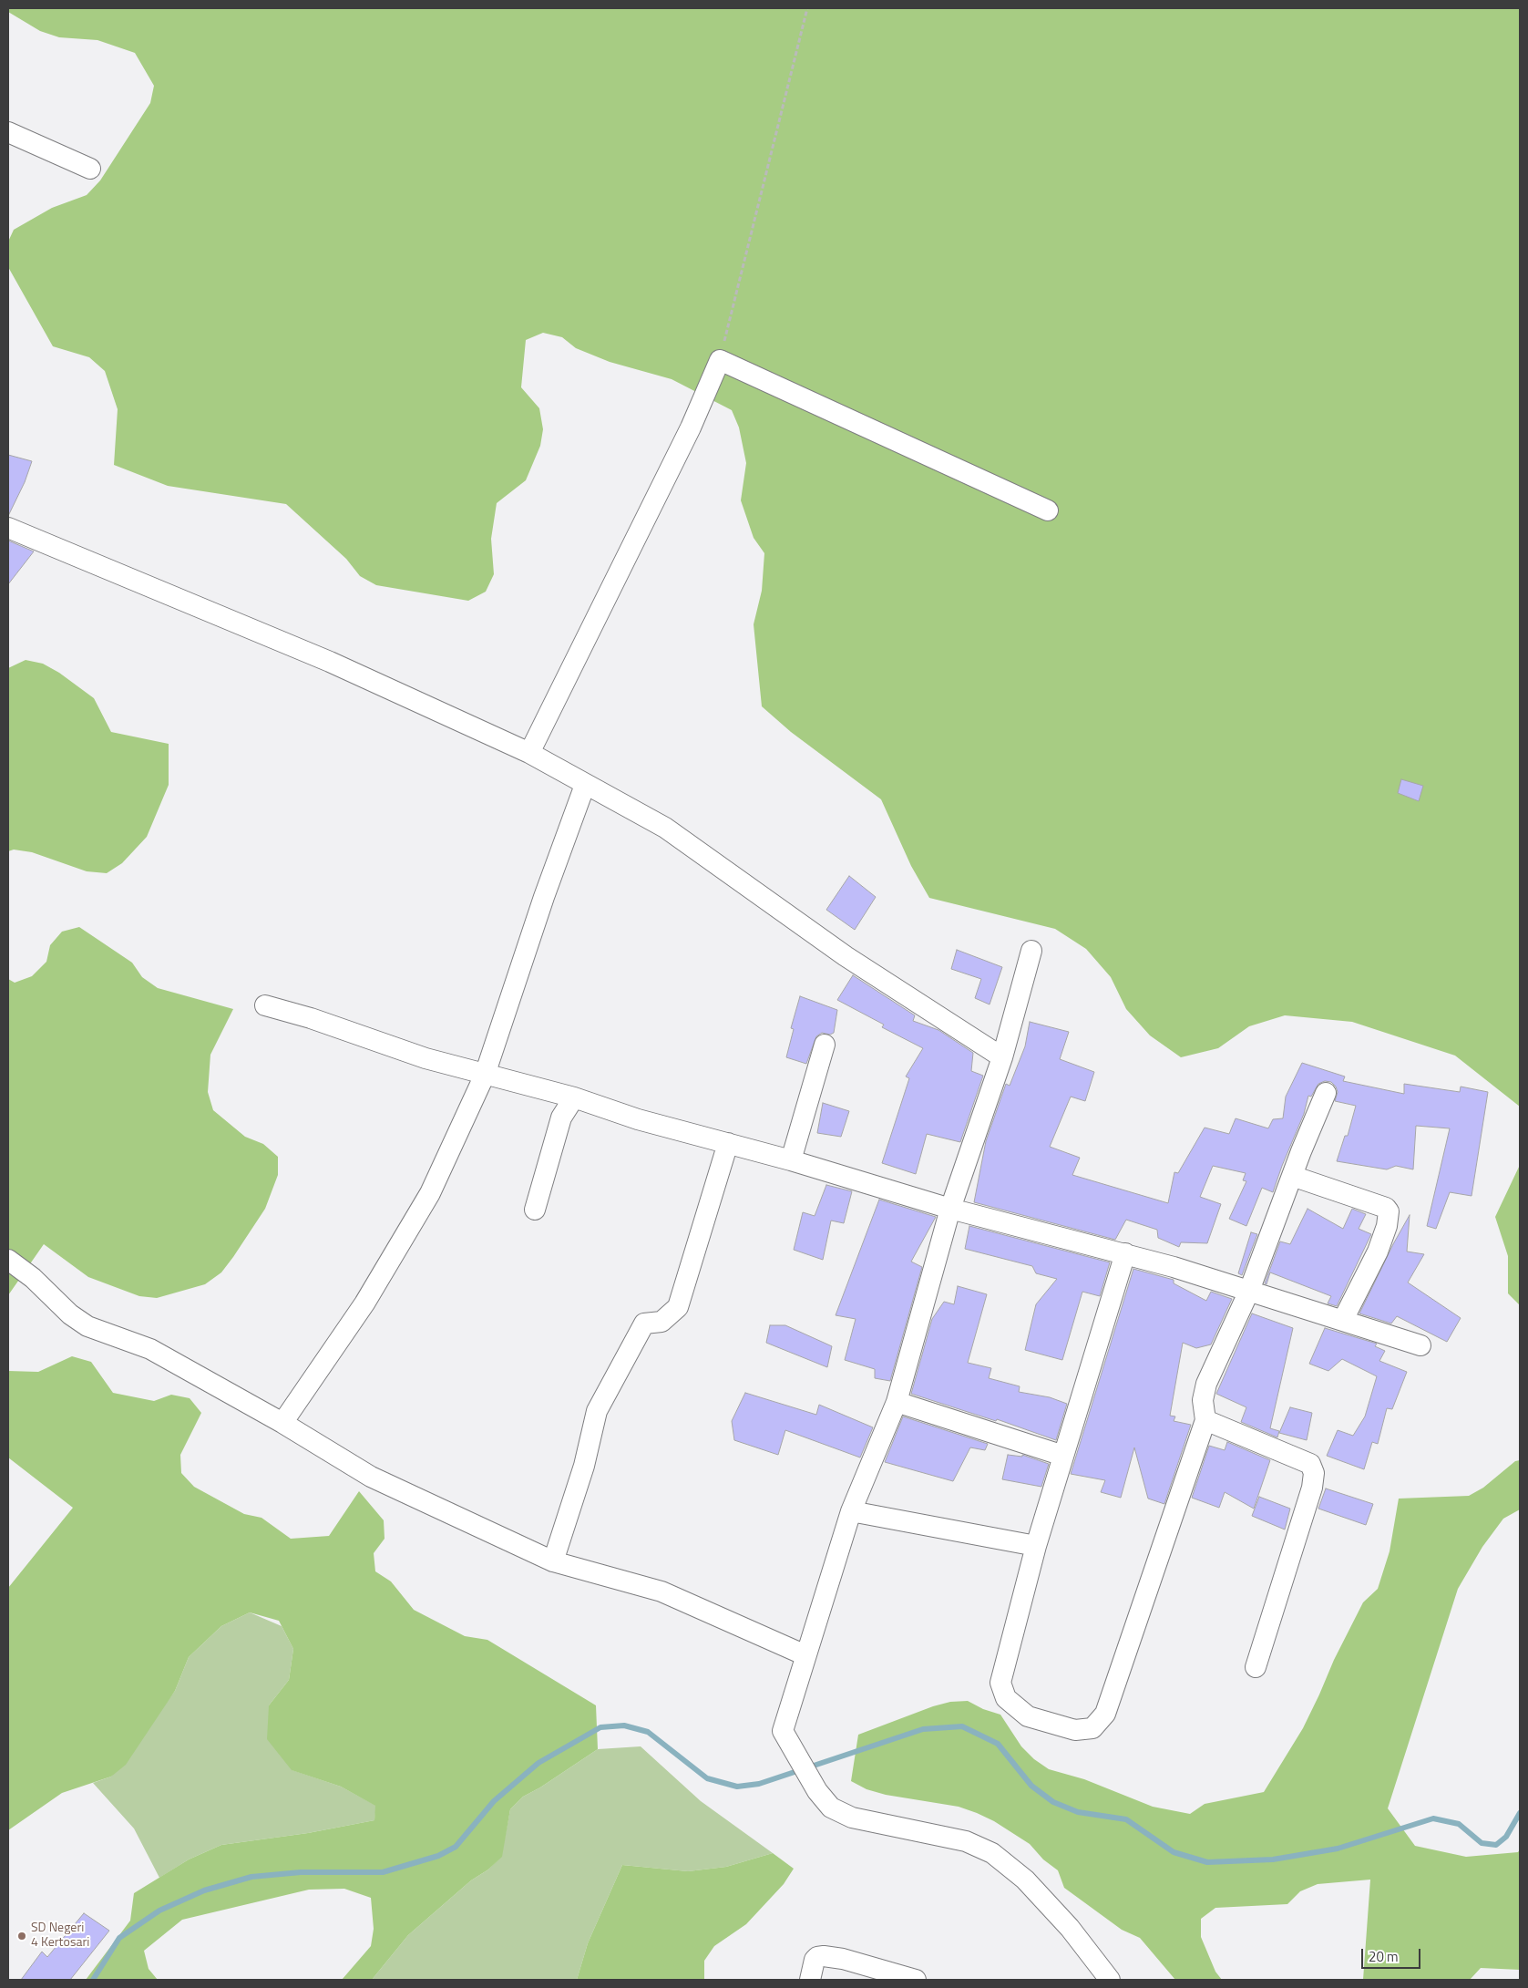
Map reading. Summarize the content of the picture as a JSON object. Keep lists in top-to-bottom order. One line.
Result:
{"places":["SD Negeri 4 Kertosari"],"scale_bar":"20 m"}
